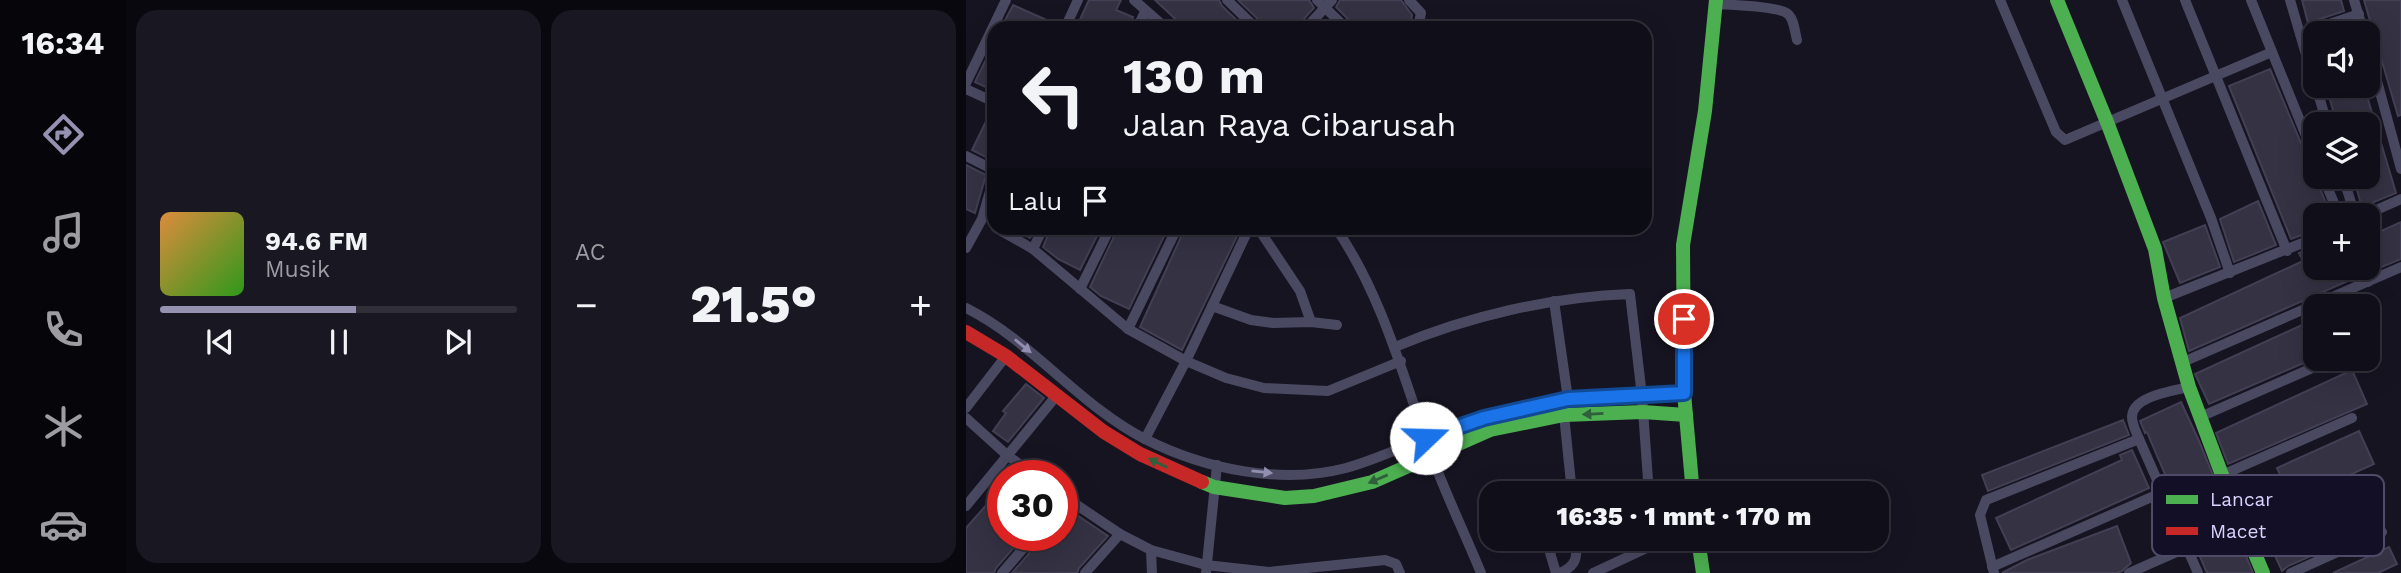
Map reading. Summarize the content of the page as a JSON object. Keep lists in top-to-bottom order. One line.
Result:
{"legend":["Lancar","Macet"],"page":{"tabs":"16:34","tile":"AC","map_buttons":["+","−"],"turn":["130 m","Jalan Raya Cibarusah"],"then":"Lalu","song":["94.6 FM","Musik"],"heat":["−","21.5°","+"],"limit":"30","trip":"16:35 · 1 mnt · 170 m"}}
